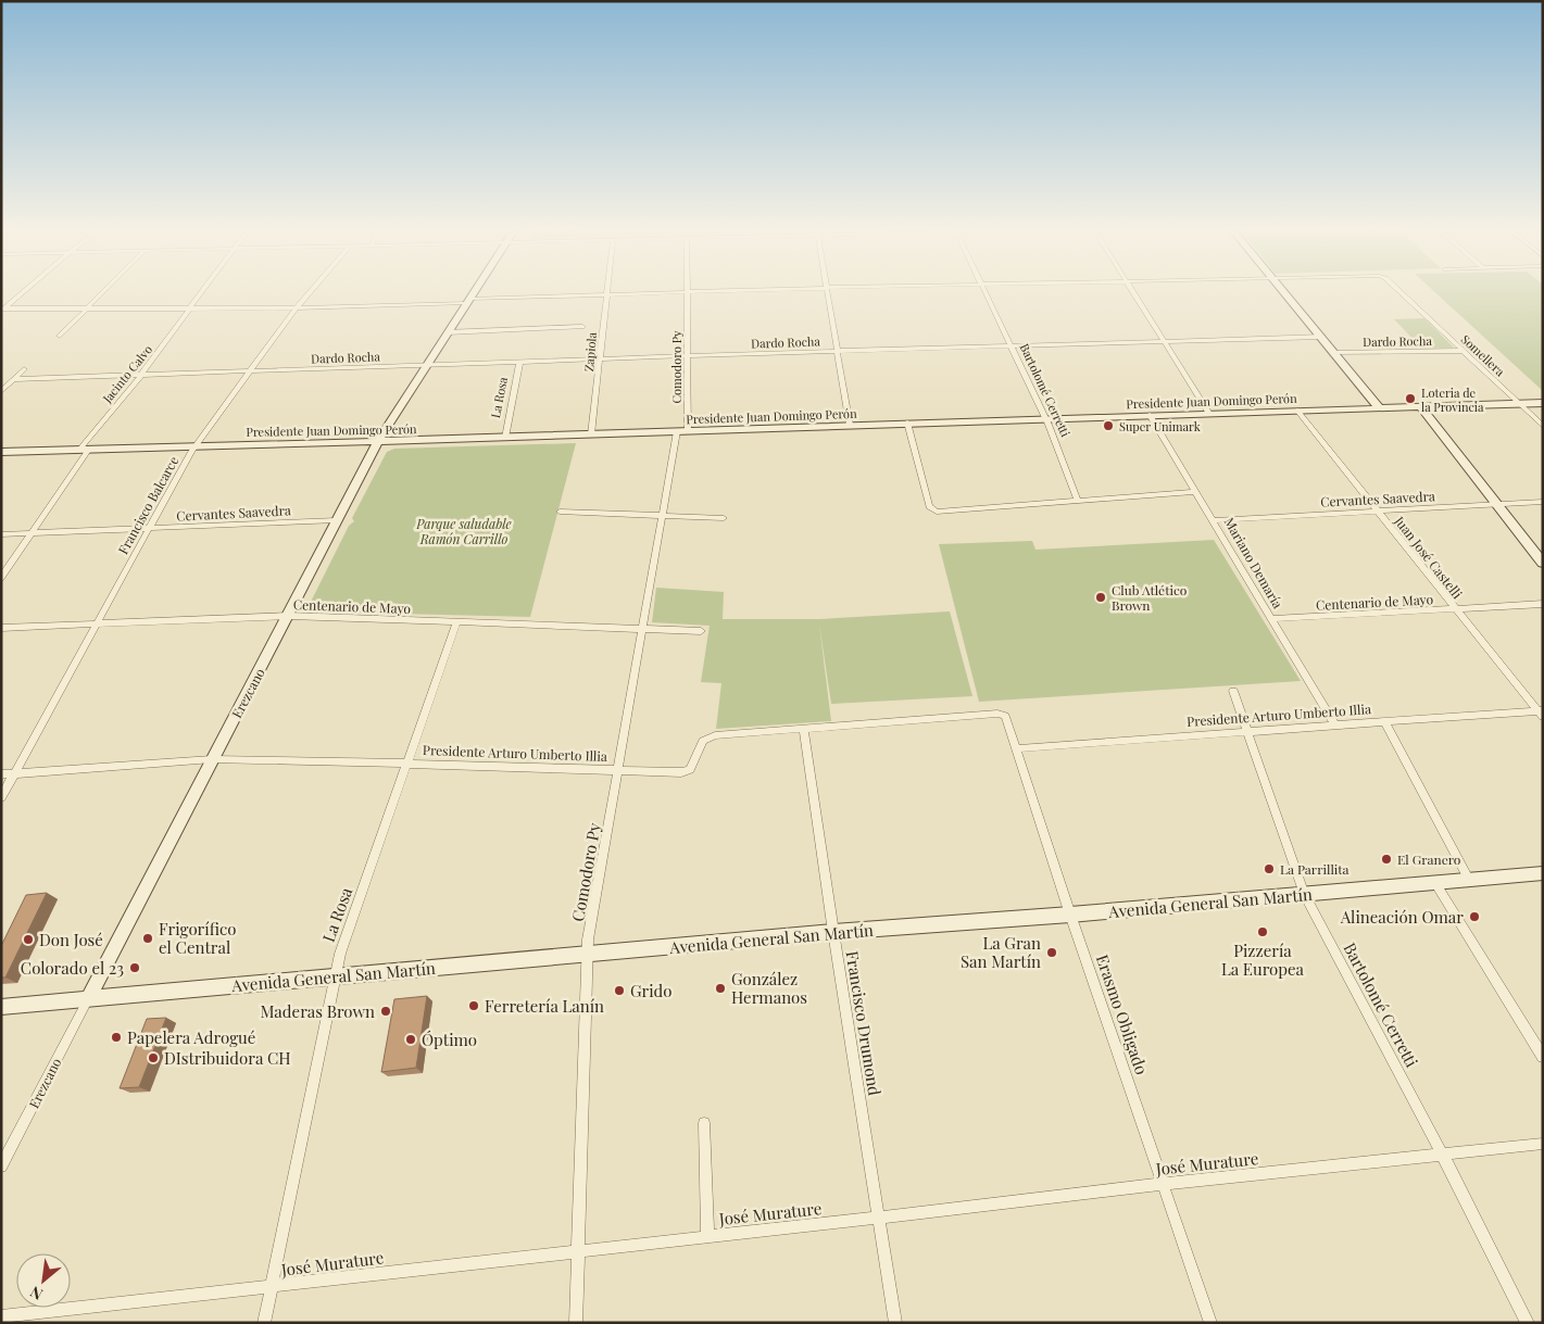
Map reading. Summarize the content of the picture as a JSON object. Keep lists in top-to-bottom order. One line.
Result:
{"streets":{"street":["Dardo Rocha","Zapiola","Somellera","Comodoro Py","Jacinto Calvo","Bartolomé Cerretti","La Rosa","Presidente Juan Domingo Perón","Cervantes Saavedra","Francisco Balcarce","Juan José Castelli","Mariano Demaría","Centenario de Mayo","Erezcano","Presidente Arturo Umberto Illia","Avenida General San Martín","Erasmo Obligado","Francisco Drumond","José Murature"]},"crossings":[["Dardo Rocha","Zapiola"],["Dardo Rocha","Somellera"],["Dardo Rocha","Comodoro Py"],["Dardo Rocha","Jacinto Calvo"],["Dardo Rocha","Bartolomé Cerretti"],["Dardo Rocha","La Rosa"],["Dardo Rocha","Francisco Balcarce"],["Dardo Rocha","Erezcano"],["Zapiola","Presidente Juan Domingo Perón"],["Somellera","Presidente Juan Domingo Perón"],["Comodoro Py","Presidente Juan Domingo Perón"],["Comodoro Py","Centenario de Mayo"],["Comodoro Py","Presidente Arturo Umberto Illia"],["Comodoro Py","Avenida General San Martín"],["Comodoro Py","José Murature"],["Jacinto Calvo","Presidente Juan Domingo Perón"],["Jacinto Calvo","Cervantes Saavedra"],["Bartolomé Cerretti","Presidente Juan Domingo Perón"],["Bartolomé Cerretti","Presidente Arturo Umberto Illia"],["Bartolomé Cerretti","Avenida General San Martín"],["Bartolomé Cerretti","José Murature"],["La Rosa","Presidente Juan Domingo Perón"],["La Rosa","Centenario de Mayo"],["La Rosa","Presidente Arturo Umberto Illia"],["La Rosa","Avenida General San Martín"],["La Rosa","José Murature"],["Presidente Juan Domingo Perón","Francisco Balcarce"],["Presidente Juan Domingo Perón","Juan José Castelli"],["Presidente Juan Domingo Perón","Mariano Demaría"],["Presidente Juan Domingo Perón","Erezcano"],["Cervantes Saavedra","Francisco Balcarce"],["Cervantes Saavedra","Juan José Castelli"],["Cervantes Saavedra","Mariano Demaría"],["Cervantes Saavedra","Erezcano"],["Francisco Balcarce","Centenario de Mayo"],["Francisco Balcarce","Presidente Arturo Umberto Illia"],["Juan José Castelli","Centenario de Mayo"],["Juan José Castelli","Presidente Arturo Umberto Illia"],["Mariano Demaría","Centenario de Mayo"],["Mariano Demaría","Presidente Arturo Umberto Illia"],["Centenario de Mayo","Erezcano"],["Erezcano","Presidente Arturo Umberto Illia"],["Erezcano","Avenida General San Martín"],["Presidente Arturo Umberto Illia","Erasmo Obligado"],["Presidente Arturo Umberto Illia","Francisco Drumond"],["Avenida General San Martín","Erasmo Obligado"],["Avenida General San Martín","Francisco Drumond"],["Erasmo Obligado","José Murature"],["Francisco Drumond","José Murature"]],"parks":["Parque saludable Ramón Carrillo"],"places":["Loteria de la Provincia","Super Unimark","Club Atlético Brown","El Granero","La Parrillita","Alineación Omar","Pizzería La Europea","Frigorífico el Central","Don José","La Gran San Martín","Colorado el 23","González Hermanos","Grido","Ferretería Lanín","Maderas Brown","Papelera Adrogué","Óptimo","DIstribuidora CH"],"north":"bottom left"}
